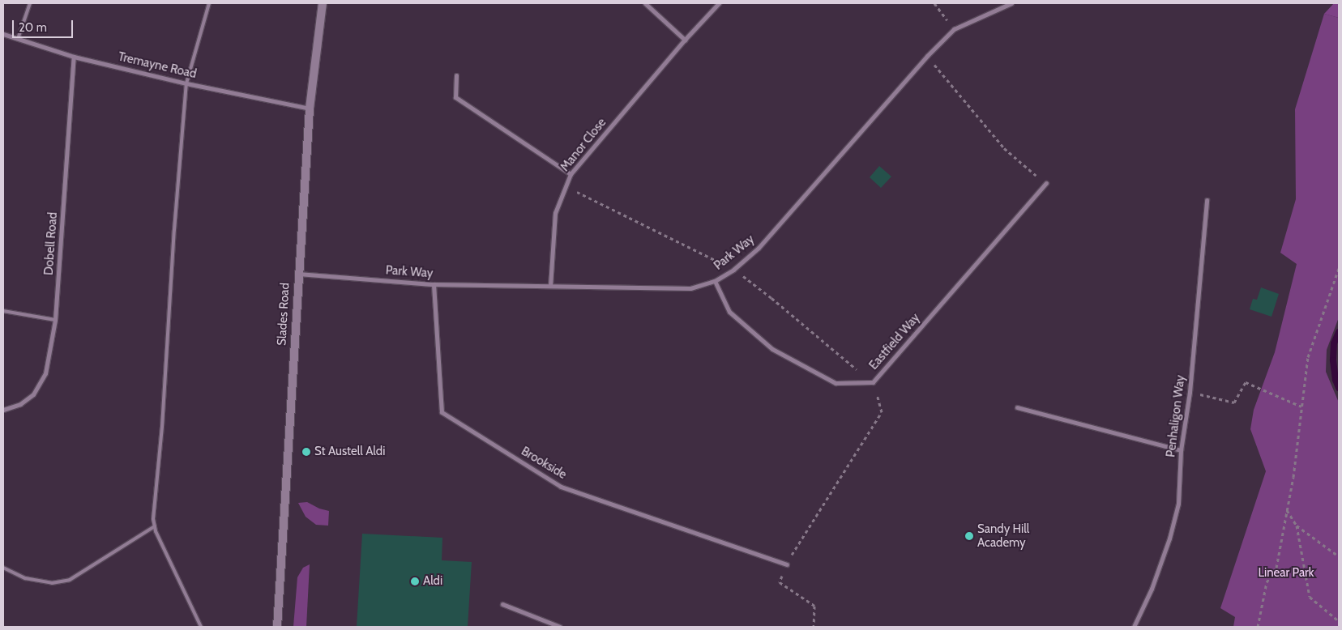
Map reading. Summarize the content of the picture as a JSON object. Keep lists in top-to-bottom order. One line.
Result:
{"streets":{"street":["Tremayne Road","Manor Close","Dobell Road","Park Way","Slades Road","Eastfield Way","Penhaligon Way","Brookside"]},"crossings":[["Tremayne Road","Dobell Road"],["Tremayne Road","Slades Road"],["Manor Close","Park Way"],["Park Way","Slades Road"],["Park Way","Eastfield Way"],["Park Way","Brookside"]],"parks":["Linear Park"],"places":["St Austell Aldi","Sandy Hill Academy","Aldi"],"scale_bar":"20 m"}
